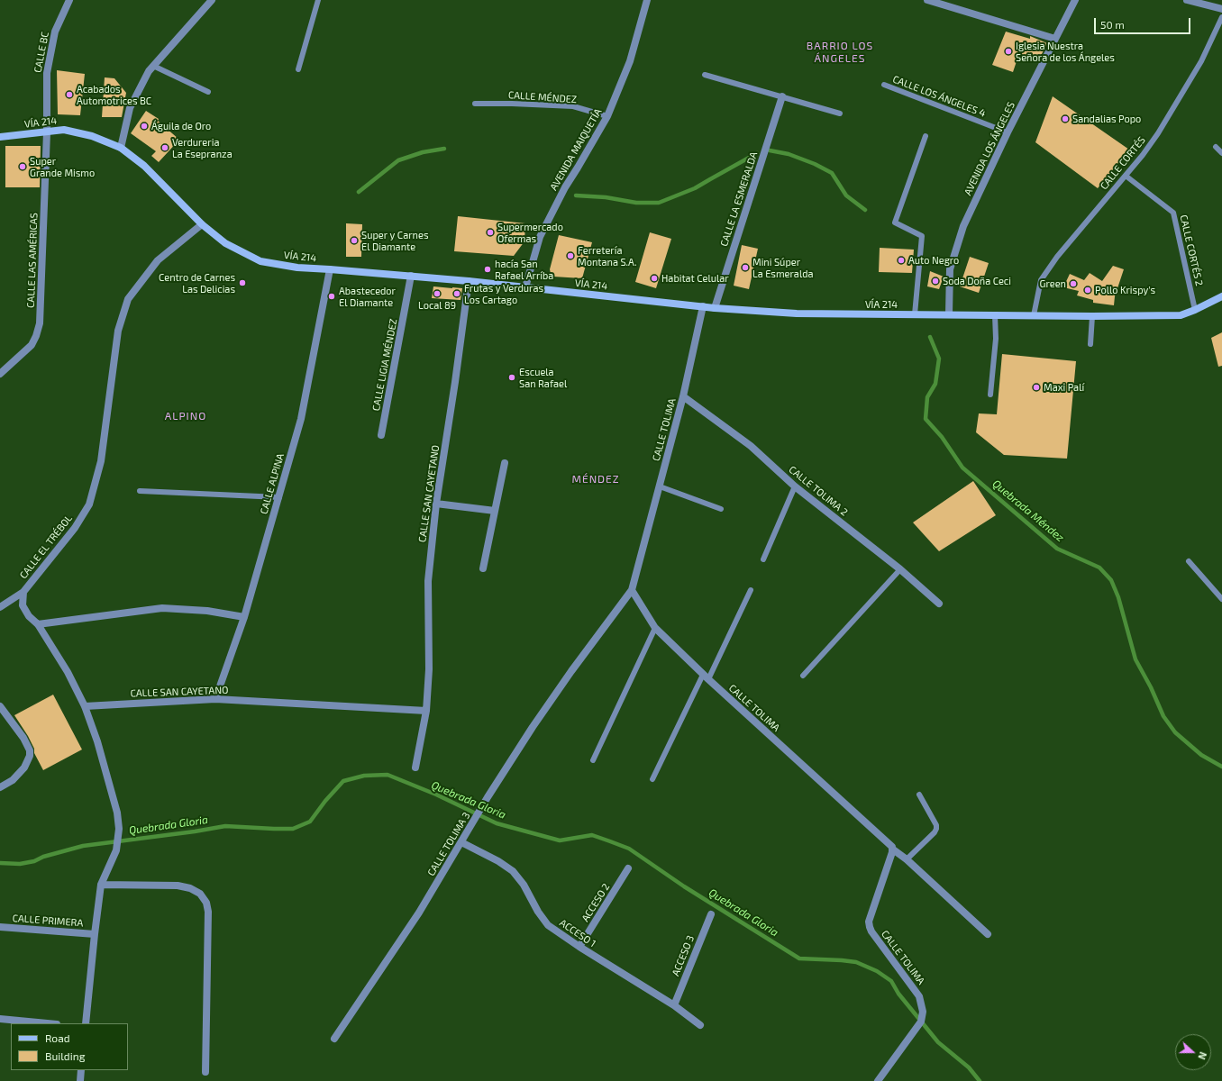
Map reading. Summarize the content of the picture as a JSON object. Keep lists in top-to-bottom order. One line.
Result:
{"streets":{"main road":["VÍA 214"],"street":["CALLE BC","AVENIDA LOS ÁNGELES","AVENIDA MAIQUETÍA","CALLE LA ESMERALDA","CALLE LAS AMÉRICAS","CALLE LIGIA MÉNDEZ","CALLE TOLIMA","CALLE ALPINA","CALLE TOLIMA 2","CALLE SAN CAYETANO","CALLE EL TRÉBOL","CALLE TOLIMA 3","ACCESO 2","CALLE PRIMERA","ACCESO 1","ACCESO 3"],"lane":["CALLE LOS ÁNGELES 4","CALLE MÉNDEZ","CALLE CORTÉS","CALLE CORTÉS 2"]},"crossings":[["CALLE BC","VÍA 214"],["CALLE BC","CALLE LAS AMÉRICAS"],["CALLE LOS ÁNGELES 4","AVENIDA LOS ÁNGELES"],["CALLE MÉNDEZ","AVENIDA MAIQUETÍA"],["VÍA 214","AVENIDA LOS ÁNGELES"],["VÍA 214","AVENIDA MAIQUETÍA"],["VÍA 214","CALLE CORTÉS"],["VÍA 214","CALLE LA ESMERALDA"],["VÍA 214","CALLE CORTÉS 2"],["VÍA 214","CALLE LAS AMÉRICAS"],["VÍA 214","CALLE LIGIA MÉNDEZ"],["VÍA 214","CALLE TOLIMA"],["VÍA 214","CALLE ALPINA"],["VÍA 214","CALLE SAN CAYETANO"],["VÍA 214","CALLE EL TRÉBOL"],["CALLE CORTÉS","CALLE CORTÉS 2"],["CALLE TOLIMA","CALLE TOLIMA 2"],["CALLE TOLIMA","CALLE TOLIMA 3"],["CALLE ALPINA","CALLE SAN CAYETANO"],["CALLE SAN CAYETANO","CALLE EL TRÉBOL"],["CALLE EL TRÉBOL","CALLE PRIMERA"],["CALLE TOLIMA 3","ACCESO 1"],["ACCESO 2","ACCESO 1"],["ACCESO 1","ACCESO 3"]],"districts":["BARRIO LOS ÁNGELES","ALPINO","MÉNDEZ"],"water":["Quebrada Méndez","Quebrada Gloria"],"places":["Iglesia Nuestra Señora de los Ángeles","Acabados Automotrices BC","Sandalias Popo","Águila de Oro","Verdureria La Esepranza","Super Grande Mismo","Supermercado Ofermas","Super y Carnes El Diamante","Ferretería Montana S.A.","Auto Negro","Mini Súper La Esmeralda","hacía San Rafael Arríba","Habitat Celular","Soda Doña Ceci","Centro de Carnes Las Delicias","Green","Pollo Krispy's","Local 89","Frutas y Verduras Los Cartago","Abastecedor El Diamante","Escuela San Rafael","Maxi Palí"],"legend":["Road","Building"],"scale_bar":"50 m","north":"right"}
